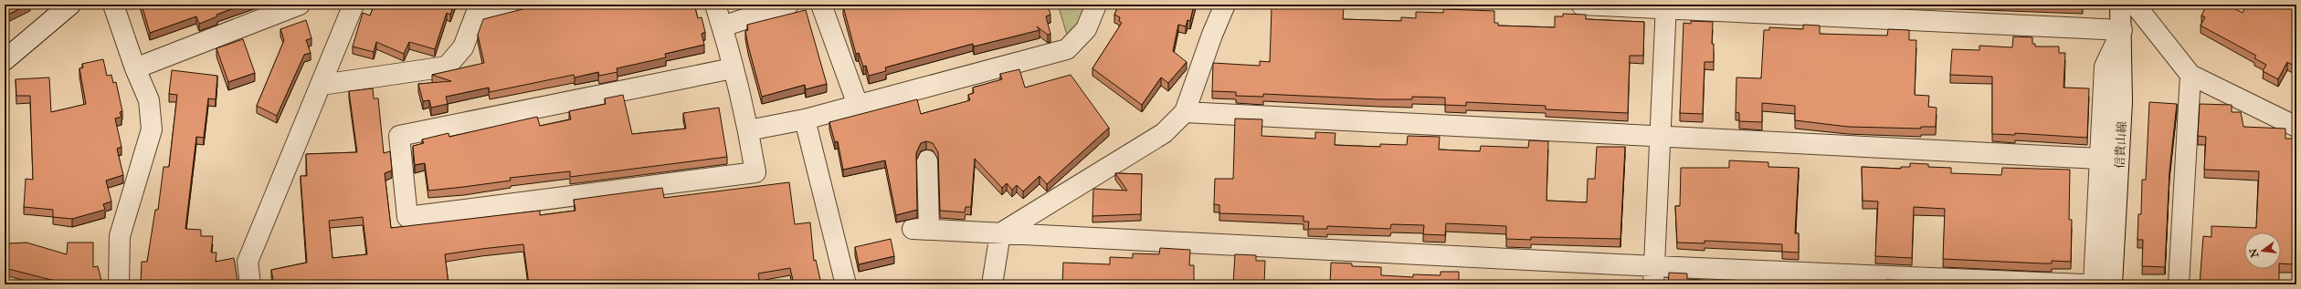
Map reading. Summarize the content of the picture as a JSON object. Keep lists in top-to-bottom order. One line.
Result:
{"streets":{"street":["信貴山線"]},"north":"left"}
